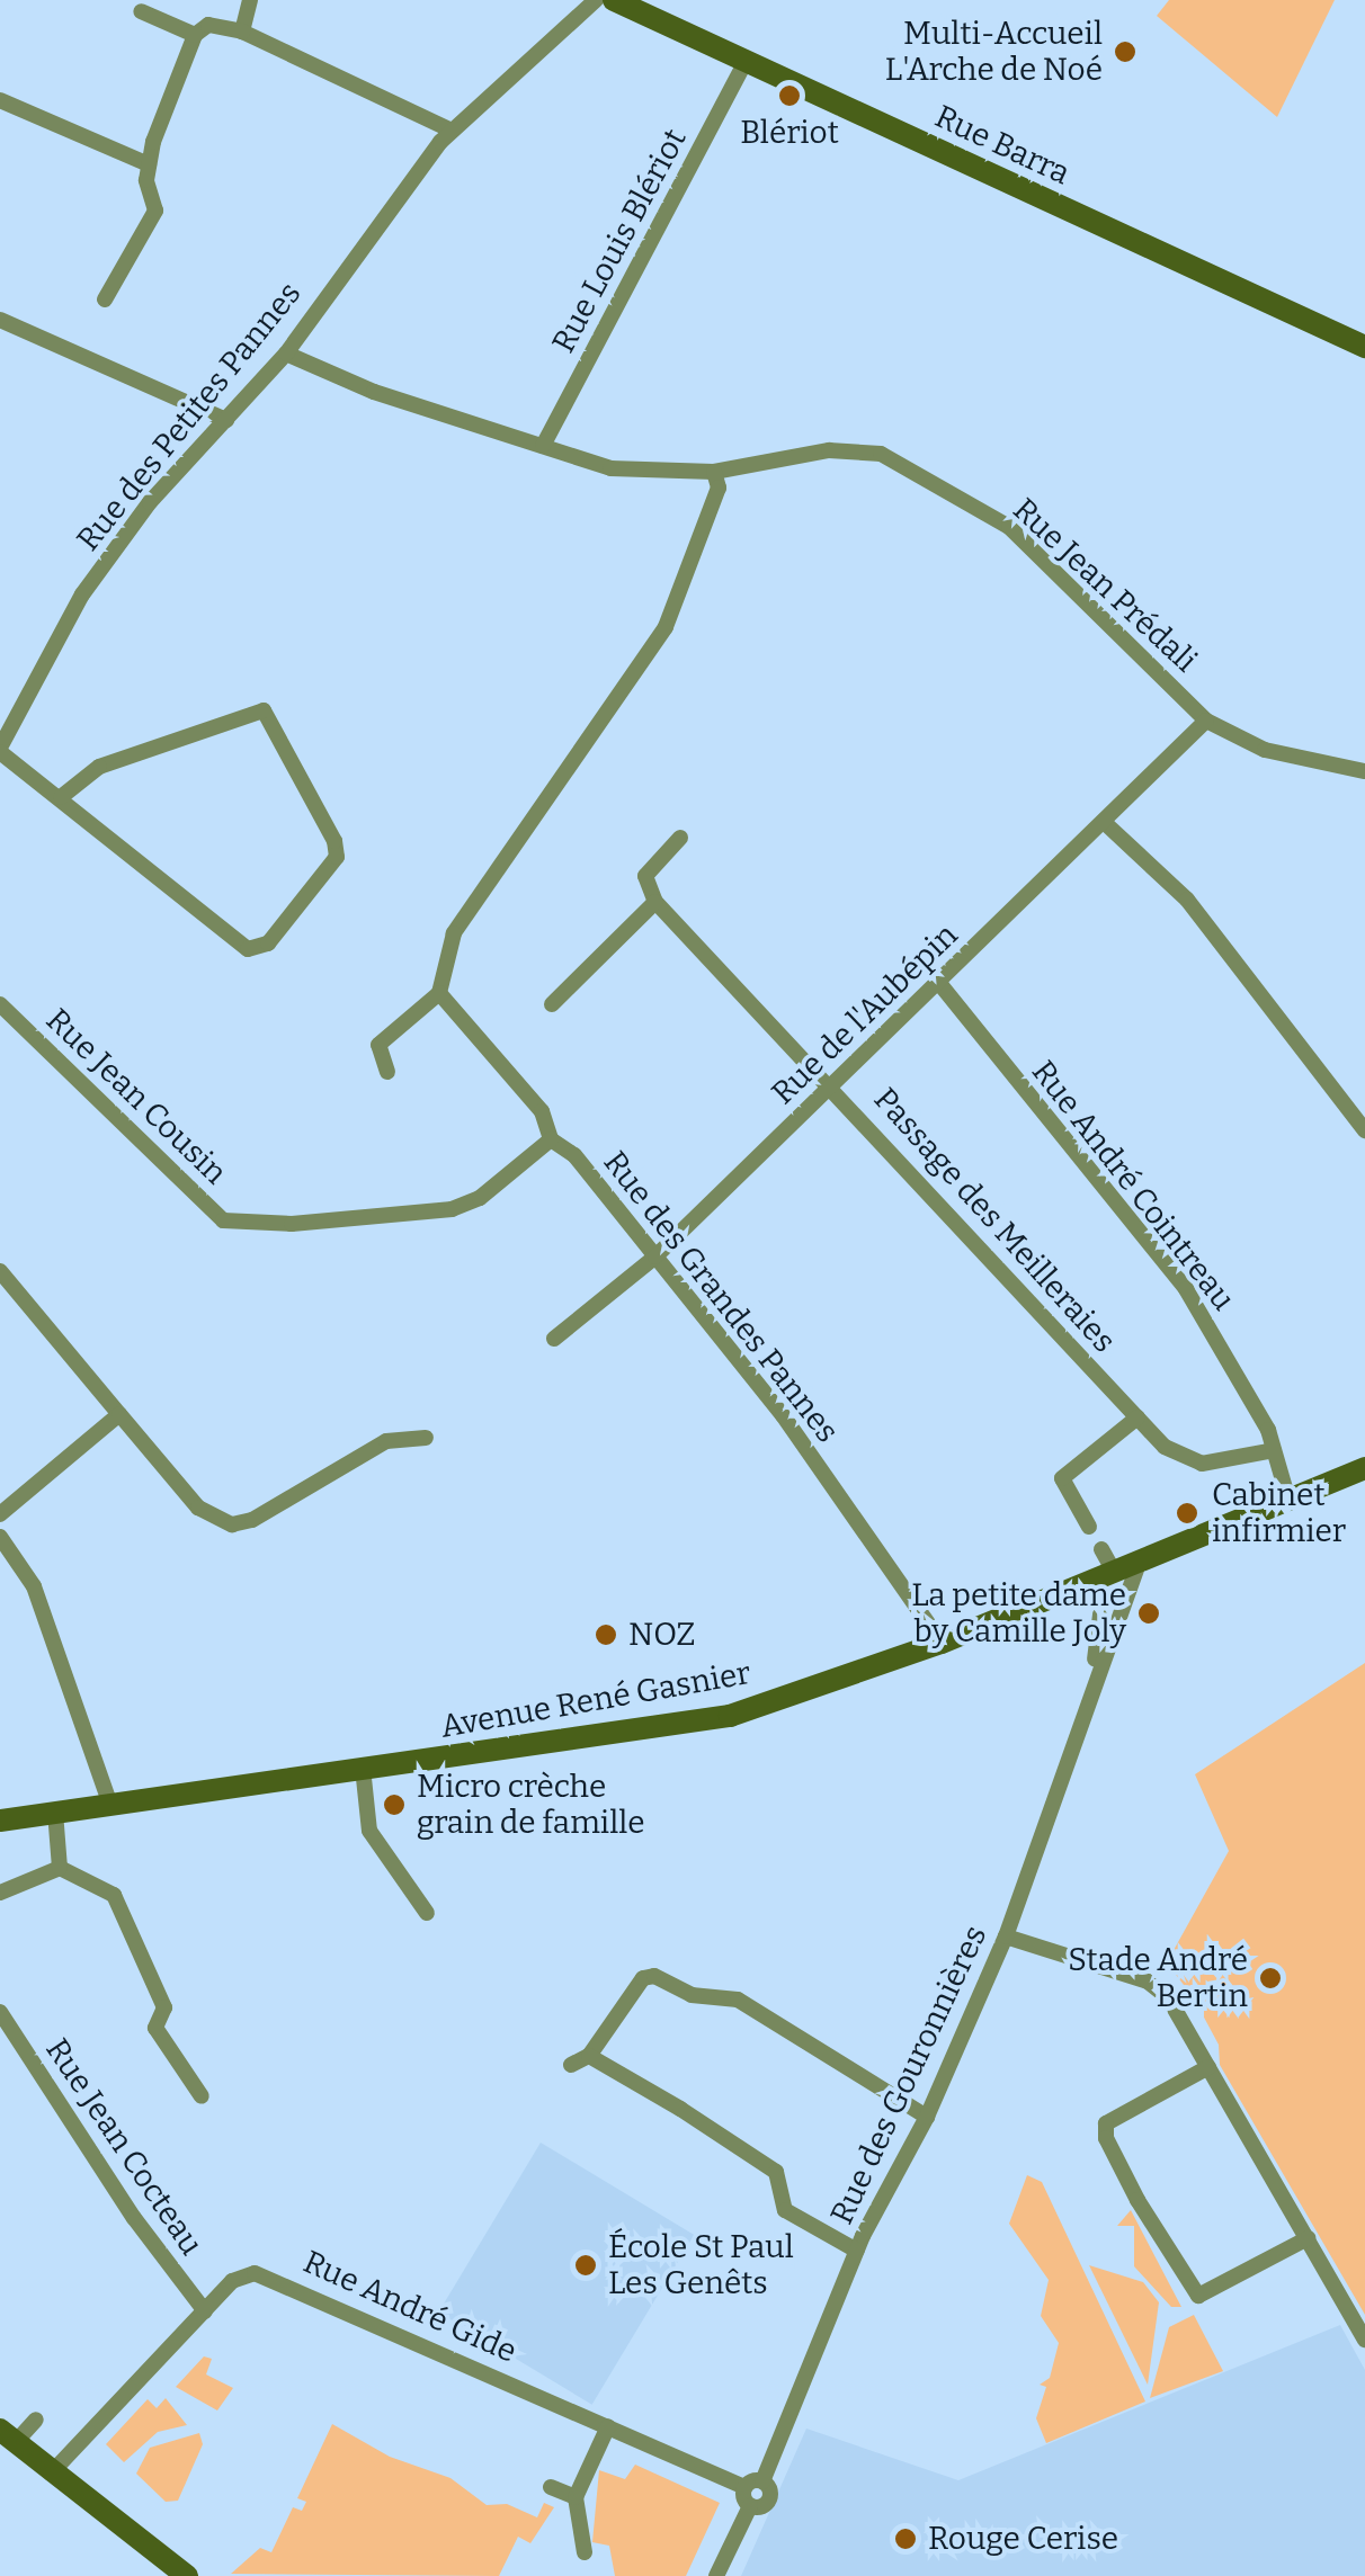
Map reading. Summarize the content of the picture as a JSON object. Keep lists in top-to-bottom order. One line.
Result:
{"streets":{"main road":["Rue Barra","Avenue René Gasnier"],"street":["Rue Louis Blériot","Rue des Petites Pannes","Rue Jean Prédali","Rue de l'Aubépin","Rue Jean Cousin","Rue André Cointreau","Passage des Meilleraies","Rue des Grandes Pannes","Rue des Gouronnières","Rue Jean Cocteau","Rue André Gide"]},"crossings":[["Rue Barra","Rue Louis Blériot"],["Rue Louis Blériot","Rue Jean Prédali"],["Rue des Petites Pannes","Rue Jean Prédali"],["Rue Jean Prédali","Rue de l'Aubépin"],["Rue de l'Aubépin","Rue André Cointreau"],["Rue de l'Aubépin","Passage des Meilleraies"],["Rue de l'Aubépin","Rue des Grandes Pannes"],["Rue Jean Cousin","Rue des Grandes Pannes"],["Rue André Cointreau","Passage des Meilleraies"],["Rue André Cointreau","Avenue René Gasnier"],["Rue des Grandes Pannes","Avenue René Gasnier"],["Avenue René Gasnier","Rue des Gouronnières"],["Rue Jean Cocteau","Rue André Gide"]],"places":["Multi-Accueil L'Arche de Noé","Blériot","Cabinet infirmier","La petite dame by Camille Joly","NOZ","Micro crèche grain de famille","Stade André Bertin","École St Paul Les Genêts","Rouge Cerise"]}
